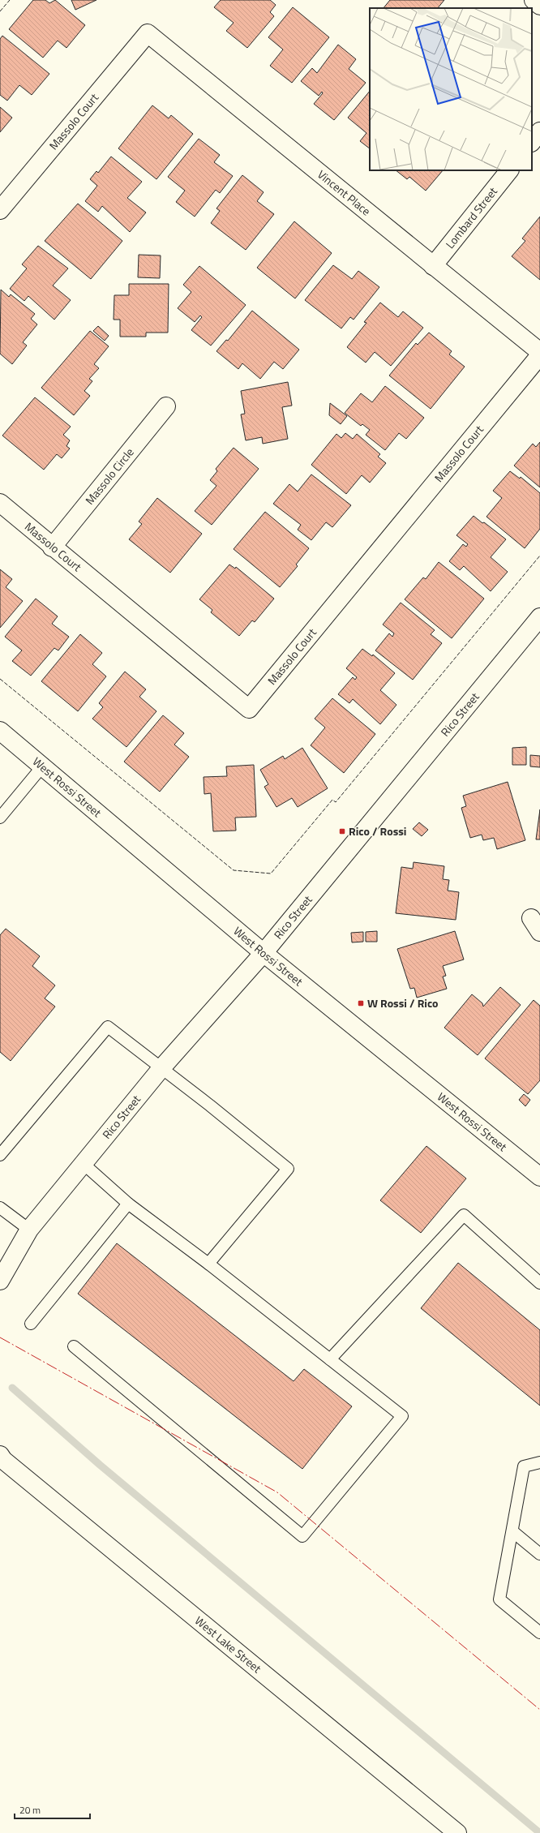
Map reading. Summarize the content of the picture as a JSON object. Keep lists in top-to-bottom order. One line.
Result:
{"streets":{"street":["Massolo Court","Vincent Place","Lombard Street","Massolo Circle","Rico Street","West Rossi Street","West Lake Street"]},"crossings":[["Massolo Court","Vincent Place"],["Massolo Court","Massolo Circle"],["Vincent Place","Lombard Street"],["Rico Street","West Rossi Street"]],"places":{"transit":["Rico / Rossi","W Rossi / Rico"]},"scale_bar":"20 m"}
